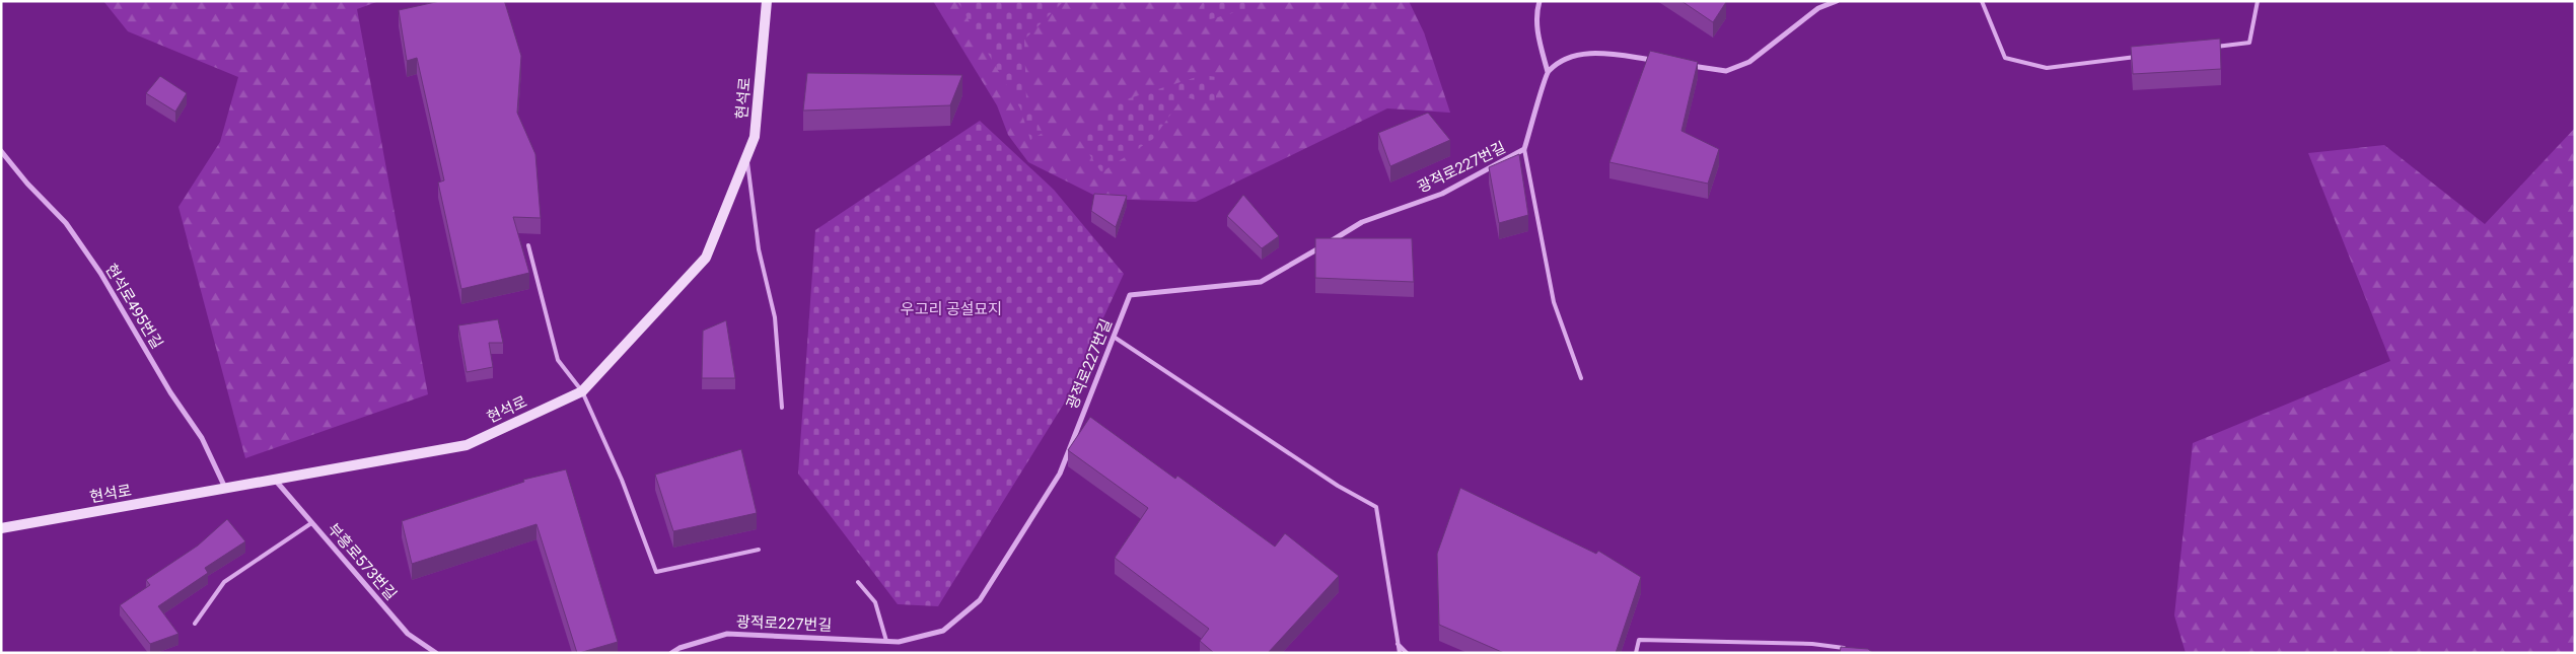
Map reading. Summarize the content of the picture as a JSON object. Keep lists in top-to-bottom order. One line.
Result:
{"streets":{"street":["현석로","광적로227번길","현석로495번길","부흥로573번길"]},"crossings":[["현석로","현석로495번길"],["현석로","부흥로573번길"]],"parks":["우고리 공설묘지"]}
